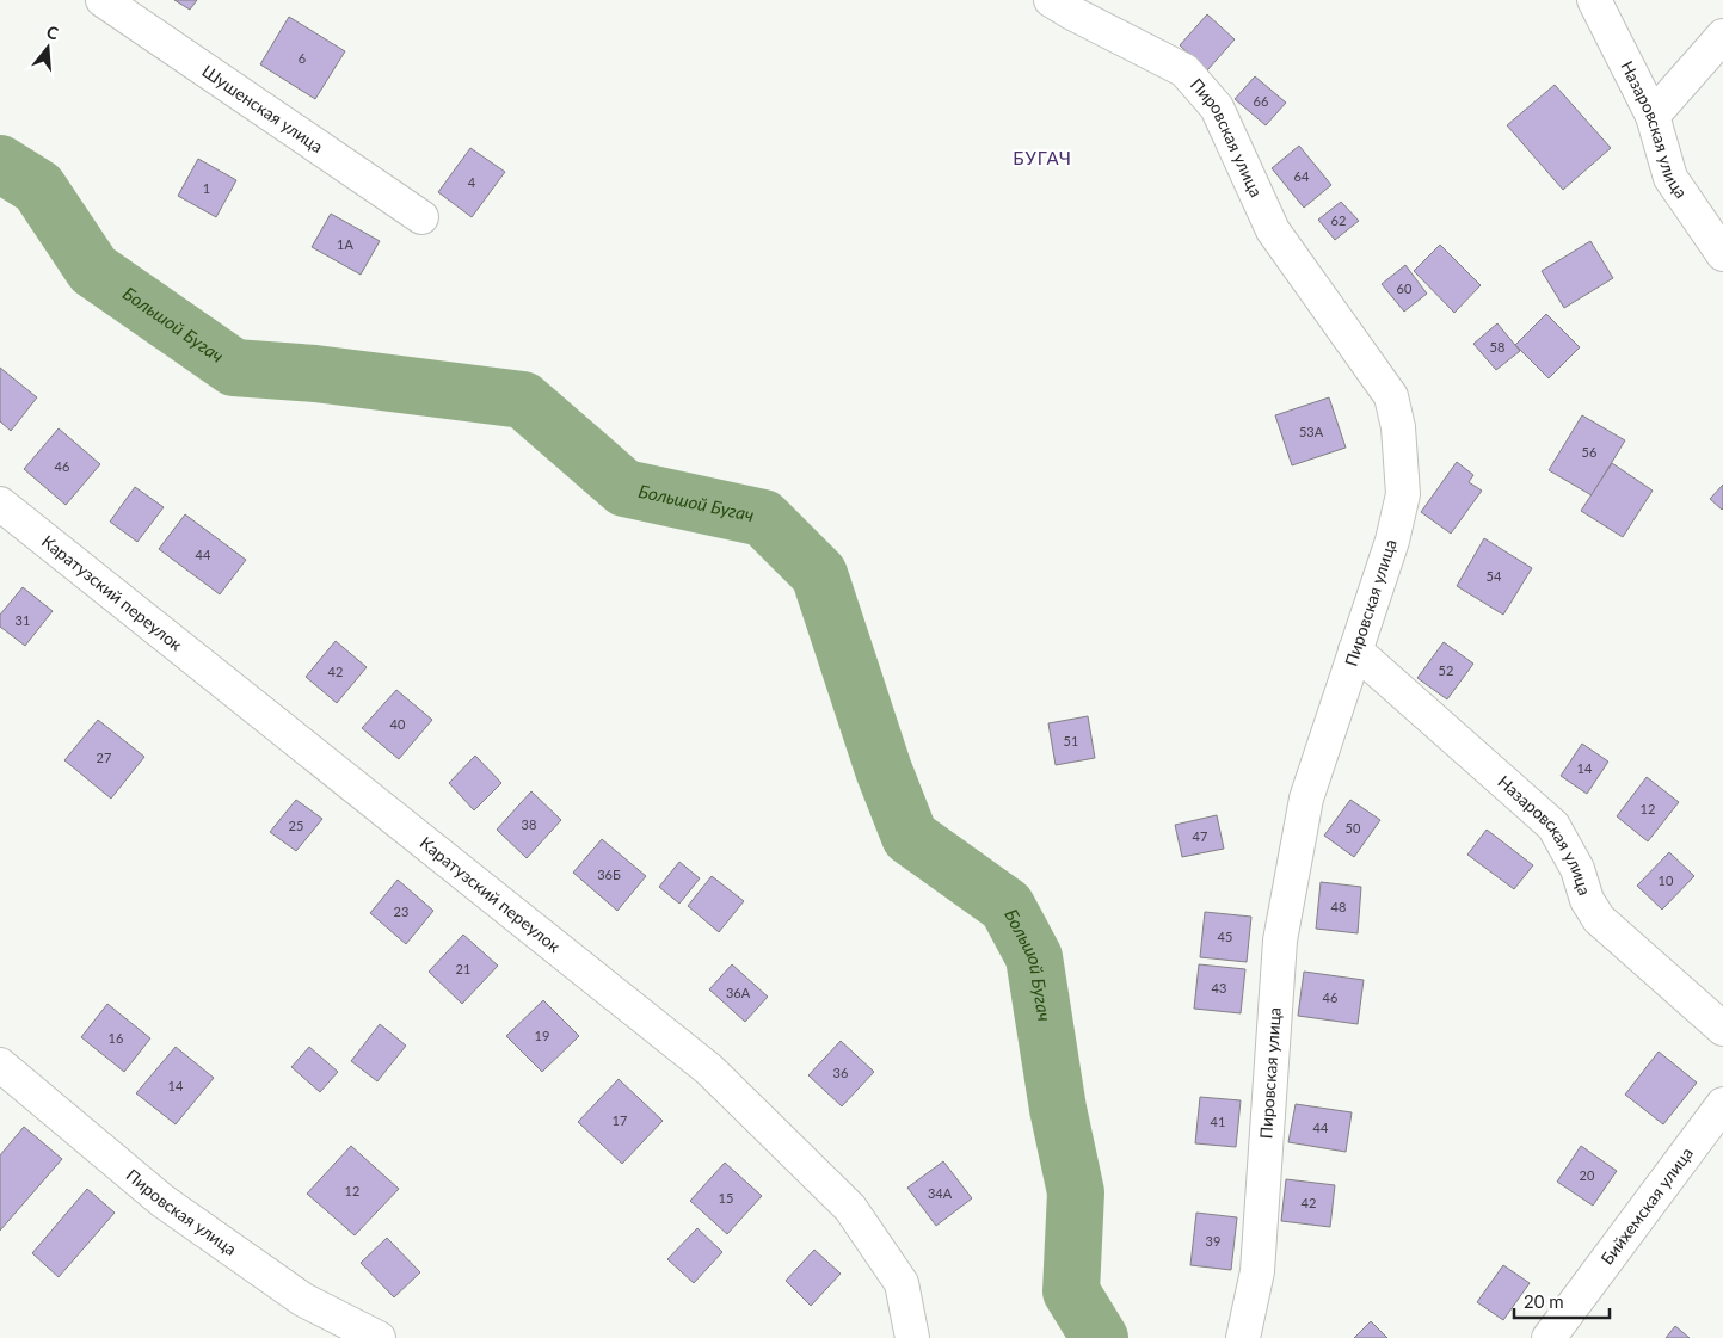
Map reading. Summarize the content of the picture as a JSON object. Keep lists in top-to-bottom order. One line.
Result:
{"streets":{"street":["Шушенская улица","Назаровская улица","Пировская улица","Каратузский переулок","Бийхемская улица"]},"crossings":[["Назаровская улица","Пировская улица"]],"districts":["БУГАЧ"],"water":["Большой Бугач"],"house_numbers":["6","66","64","4","1","62","1А","60","58","53А","56","46","44","54","31","52","42","40","51","27","14","12","38","25","50","47","36Б","10","48","23","45","21","43","36А","46","19","16","36","14","17","41","44","20","12","34А","15","42","39"],"scale_bar":"20 m","north":"top"}
